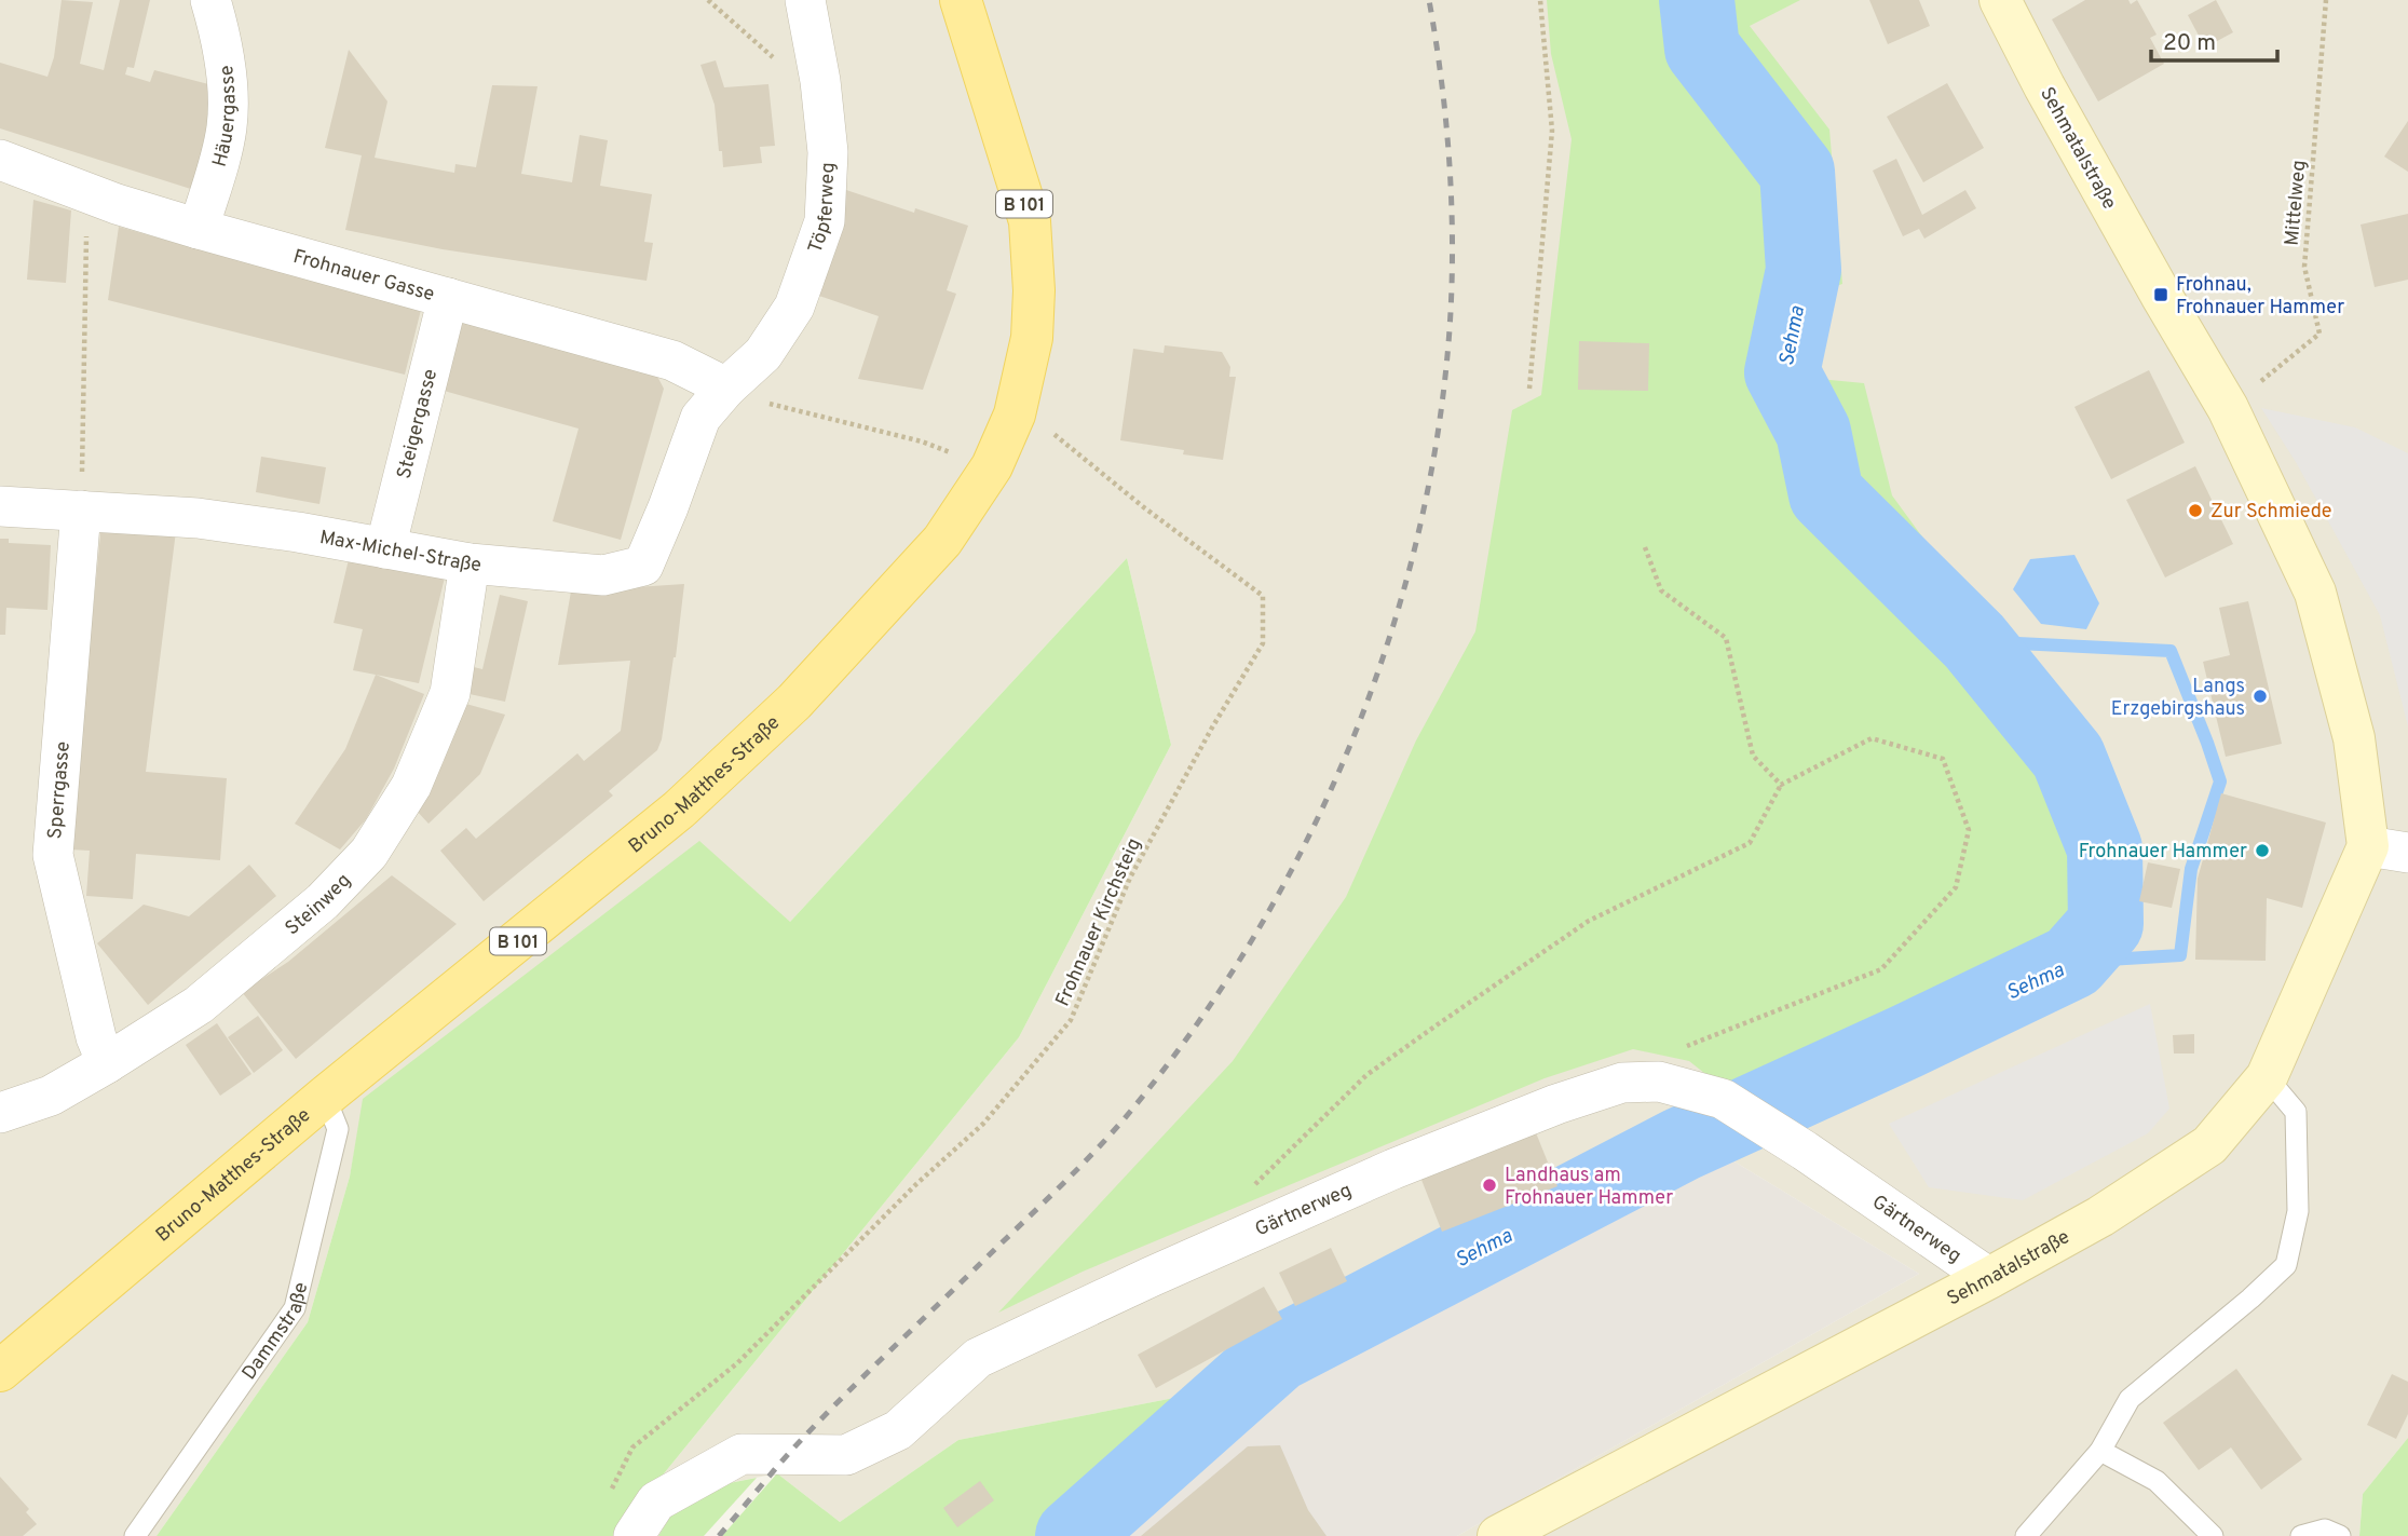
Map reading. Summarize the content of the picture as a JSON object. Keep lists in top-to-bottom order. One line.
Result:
{"streets":{"main road":["Sehmatalstraße","B 101","Bruno-Matthes-Straße"],"street":["Häuergasse","Töpferweg","Frohnauer Gasse","Steigergasse","Max-Michel-Straße","Sperrgasse","Steinweg","Gärtnerweg"],"lane":["Dammstraße"],"path":["Mittelweg","Frohnauer Kirchsteig"]},"crossings":[["Häuergasse","Frohnauer Gasse"],["Sehmatalstraße","Mittelweg"],["Sehmatalstraße","Gärtnerweg"],["Töpferweg","Frohnauer Gasse"],["Töpferweg","Max-Michel-Straße"],["Frohnauer Gasse","Steigergasse"],["Steigergasse","Max-Michel-Straße"],["Max-Michel-Straße","Sperrgasse"],["Max-Michel-Straße","Steinweg"],["Bruno-Matthes-Straße","Frohnauer Kirchsteig"],["Bruno-Matthes-Straße","Dammstraße"],["Sperrgasse","Steinweg"]],"water":["Sehma"],"places":{"transit":["Frohnau, Frohnauer Hammer"],"other":["Zur Schmiede","Langs Erzgebirgshaus","Frohnauer Hammer","Landhaus am Frohnauer Hammer"]},"scale_bar":"20 m"}
